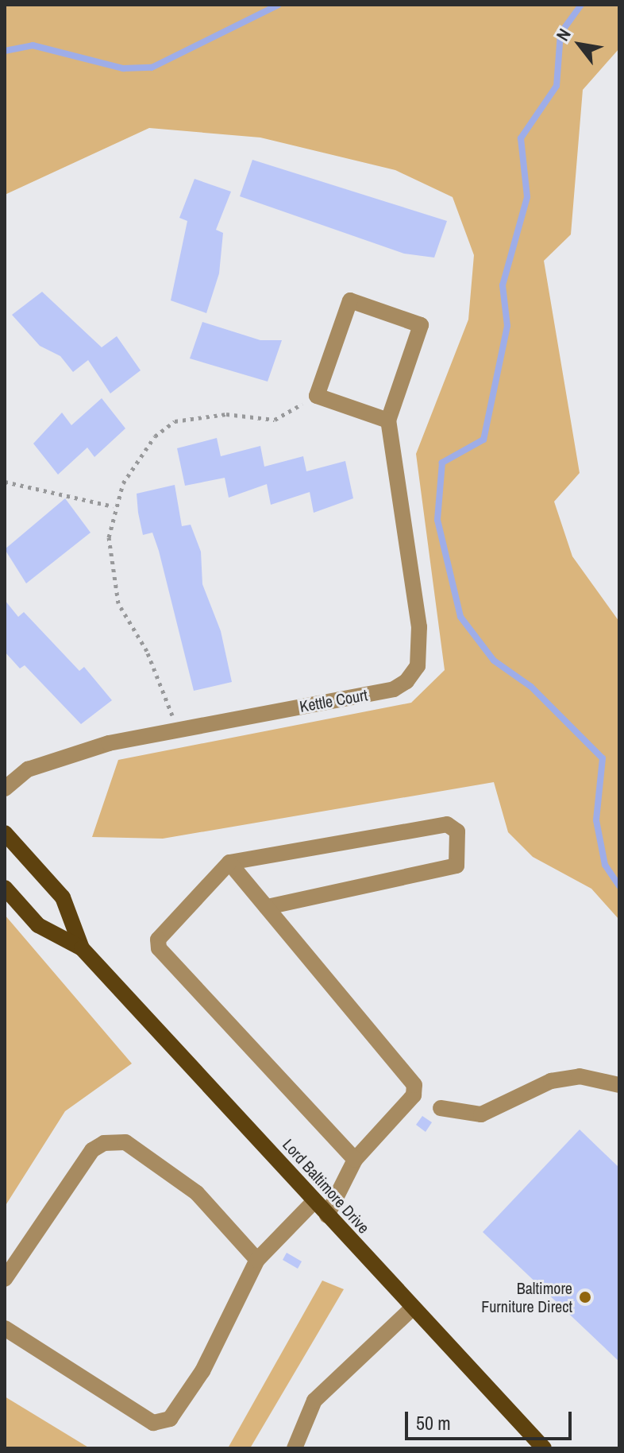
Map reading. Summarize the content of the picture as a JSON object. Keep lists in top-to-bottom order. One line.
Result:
{"streets":{"main road":["Lord Baltimore Drive"],"street":["Kettle Court"]},"places":["Baltimore Furniture Direct"],"scale_bar":"50 m","north":"top left"}
